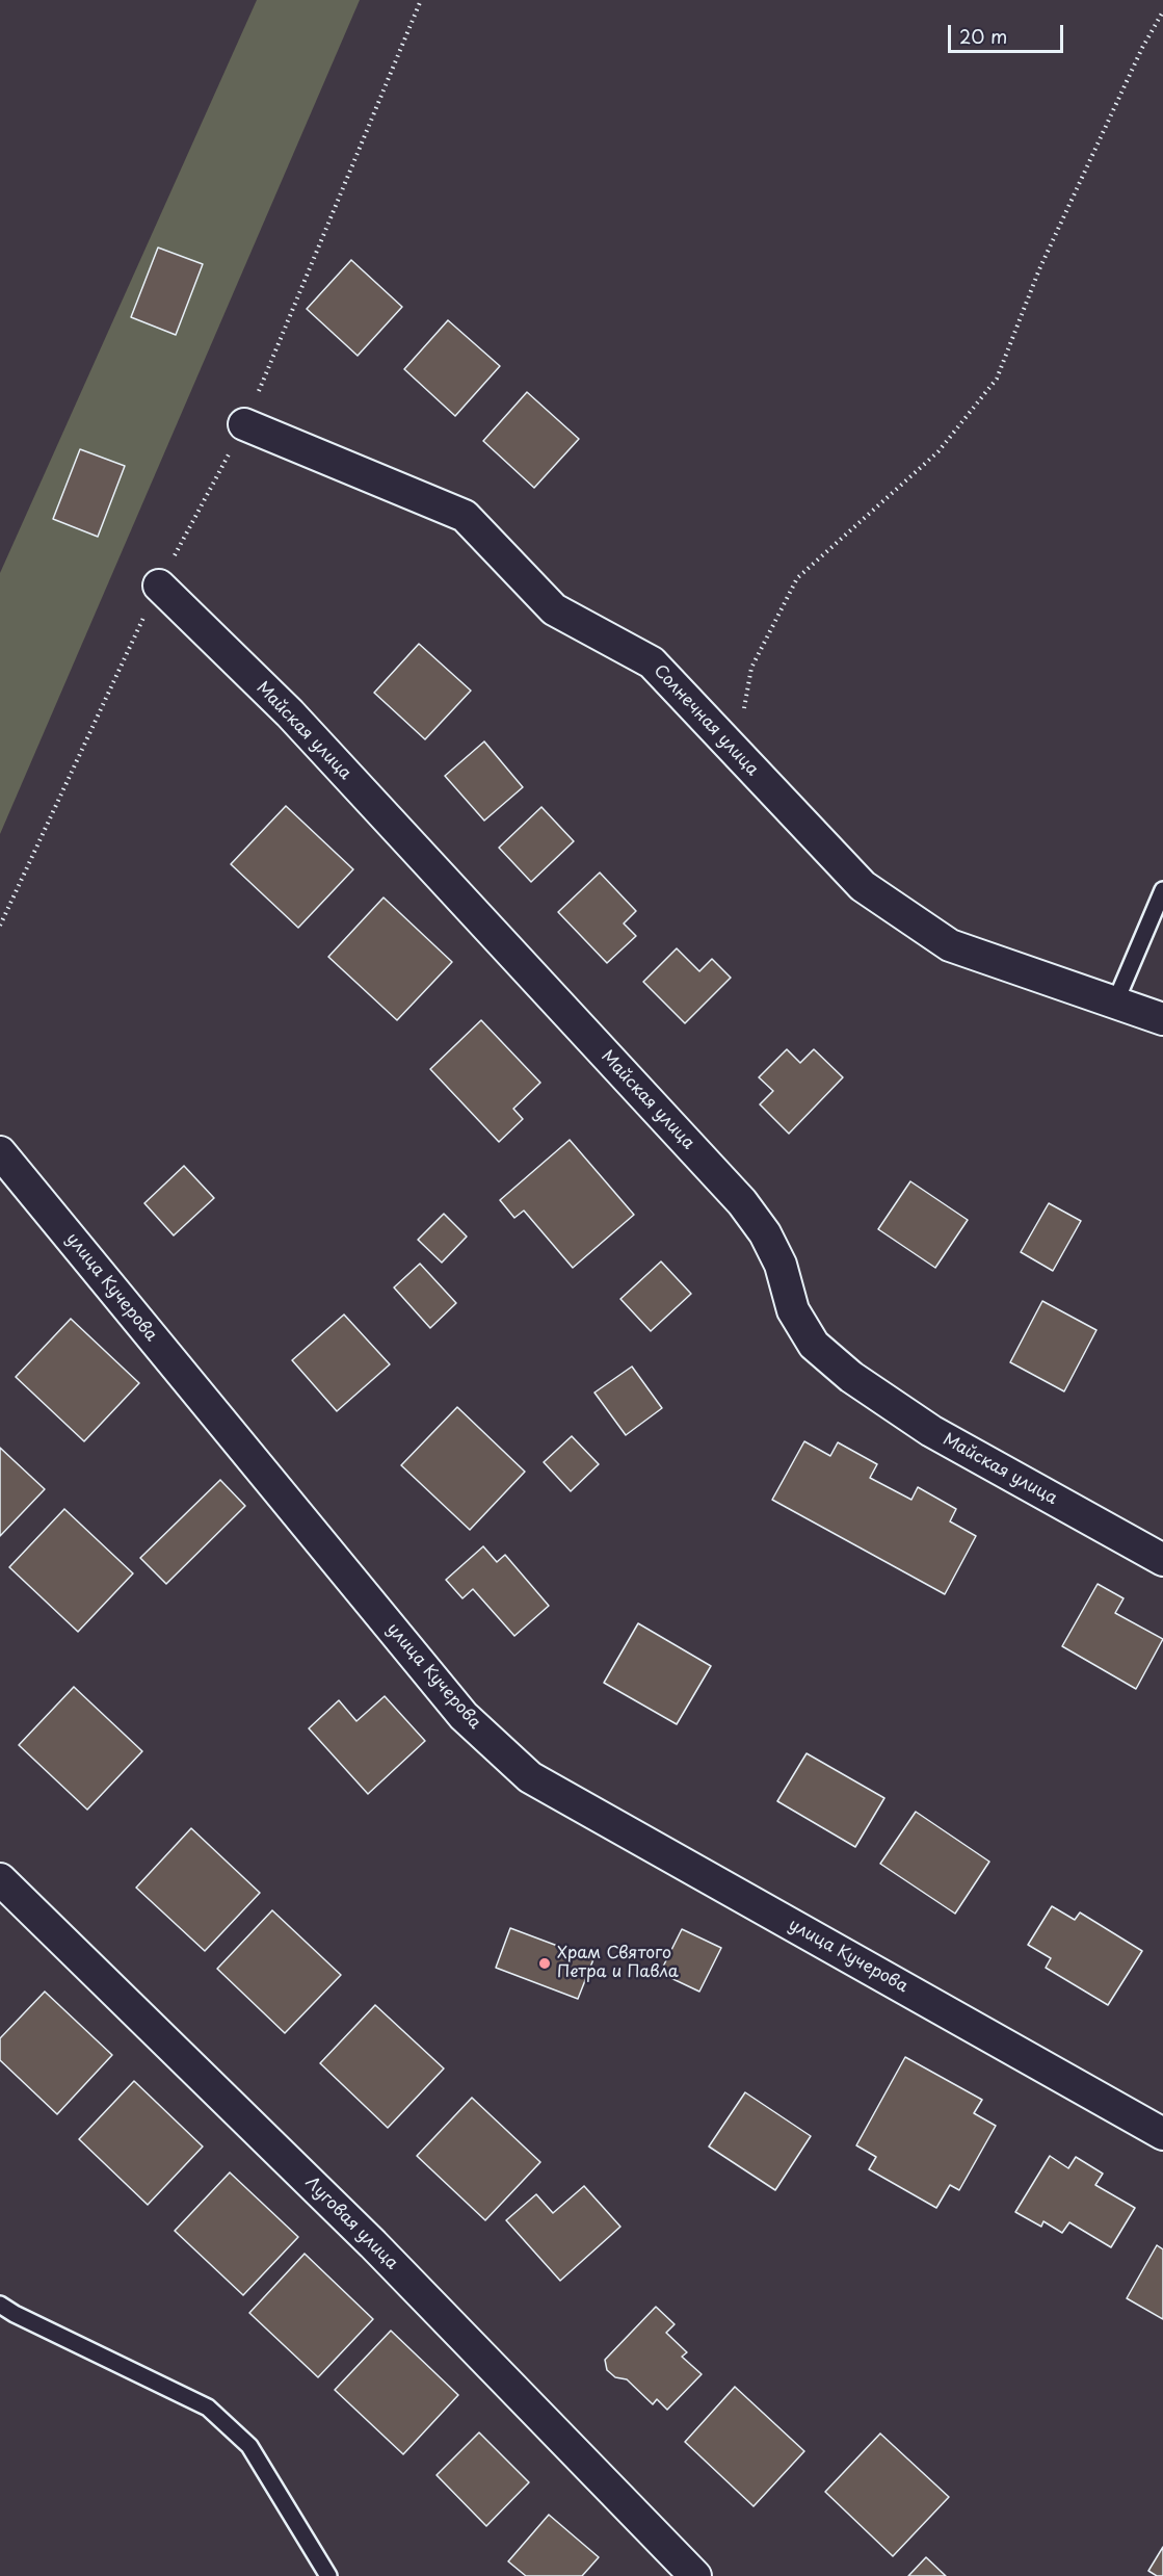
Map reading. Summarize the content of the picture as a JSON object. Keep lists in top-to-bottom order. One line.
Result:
{"streets":{"street":["Солнечная улица","Майская улица","улица Кучерова","Луговая улица"]},"places":["Храм Святого Петра и Павла"],"scale_bar":"20 m"}
